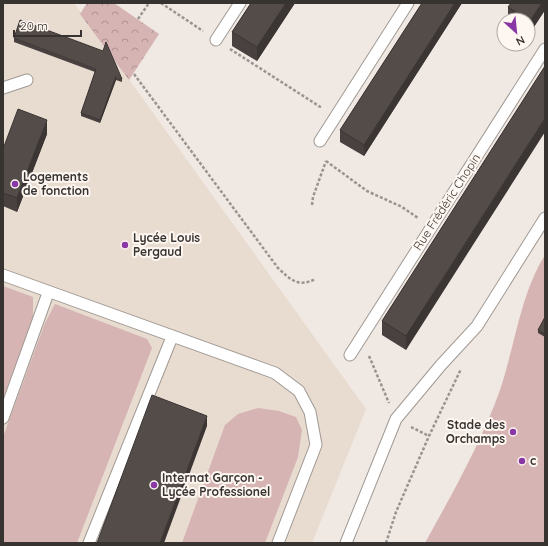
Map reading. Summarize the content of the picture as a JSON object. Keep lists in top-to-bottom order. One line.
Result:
{"streets":{"lane":["Rue Frédéric Chopin"]},"places":["Logements de fonction","Lycée Louis Pergaud","Stade des Orchamps","c","Internat Garçon - Lycée Professionel"],"scale_bar":"20 m","north":"bottom right"}
